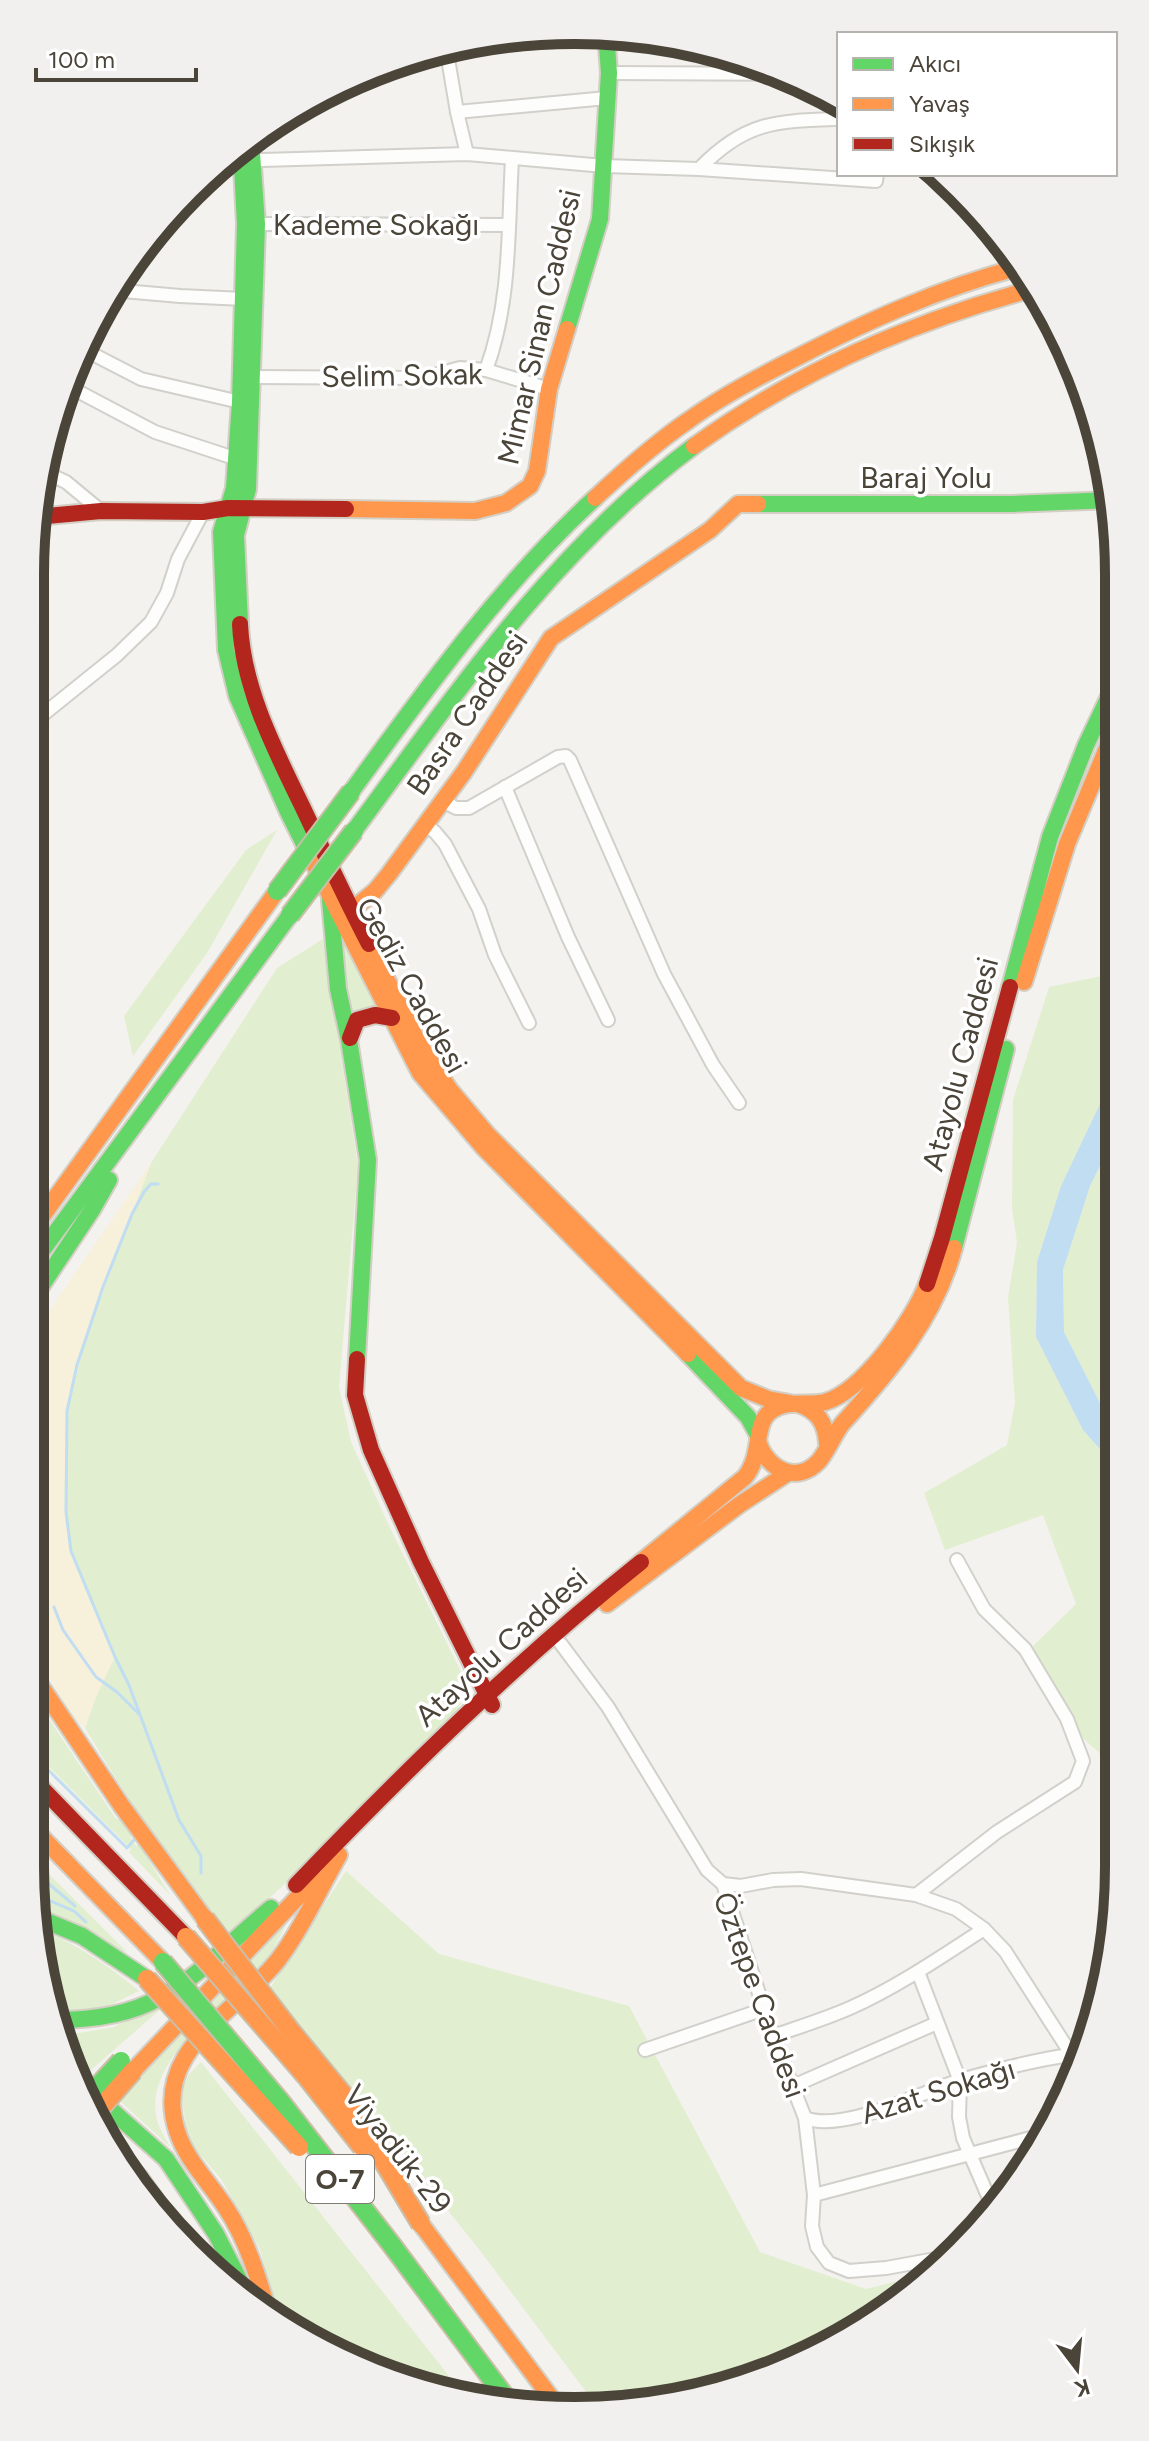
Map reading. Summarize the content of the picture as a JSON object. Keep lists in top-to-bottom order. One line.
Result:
{"streets":{"main road":["Mimar Sinan Caddesi","Baraj Yolu","Basra Caddesi","Gediz Caddesi","Atayolu Caddesi","Viyadük-29","O-7"],"street":["Kademe Sokağı","Selim Sokak","Öztepe Caddesi","Azat Sokağı"]},"crossings":[["Mimar Sinan Caddesi","Selim Sokak"],["Mimar Sinan Caddesi","Gediz Caddesi"],["Baraj Yolu","Basra Caddesi"],["Basra Caddesi","Gediz Caddesi"],["Gediz Caddesi","Atayolu Caddesi"],["Atayolu Caddesi","Öztepe Caddesi"],["Öztepe Caddesi","Azat Sokağı"]],"legend":["Akıcı","Yavaş","Sıkışık"],"scale_bar":"100 m","north":"bottom"}
